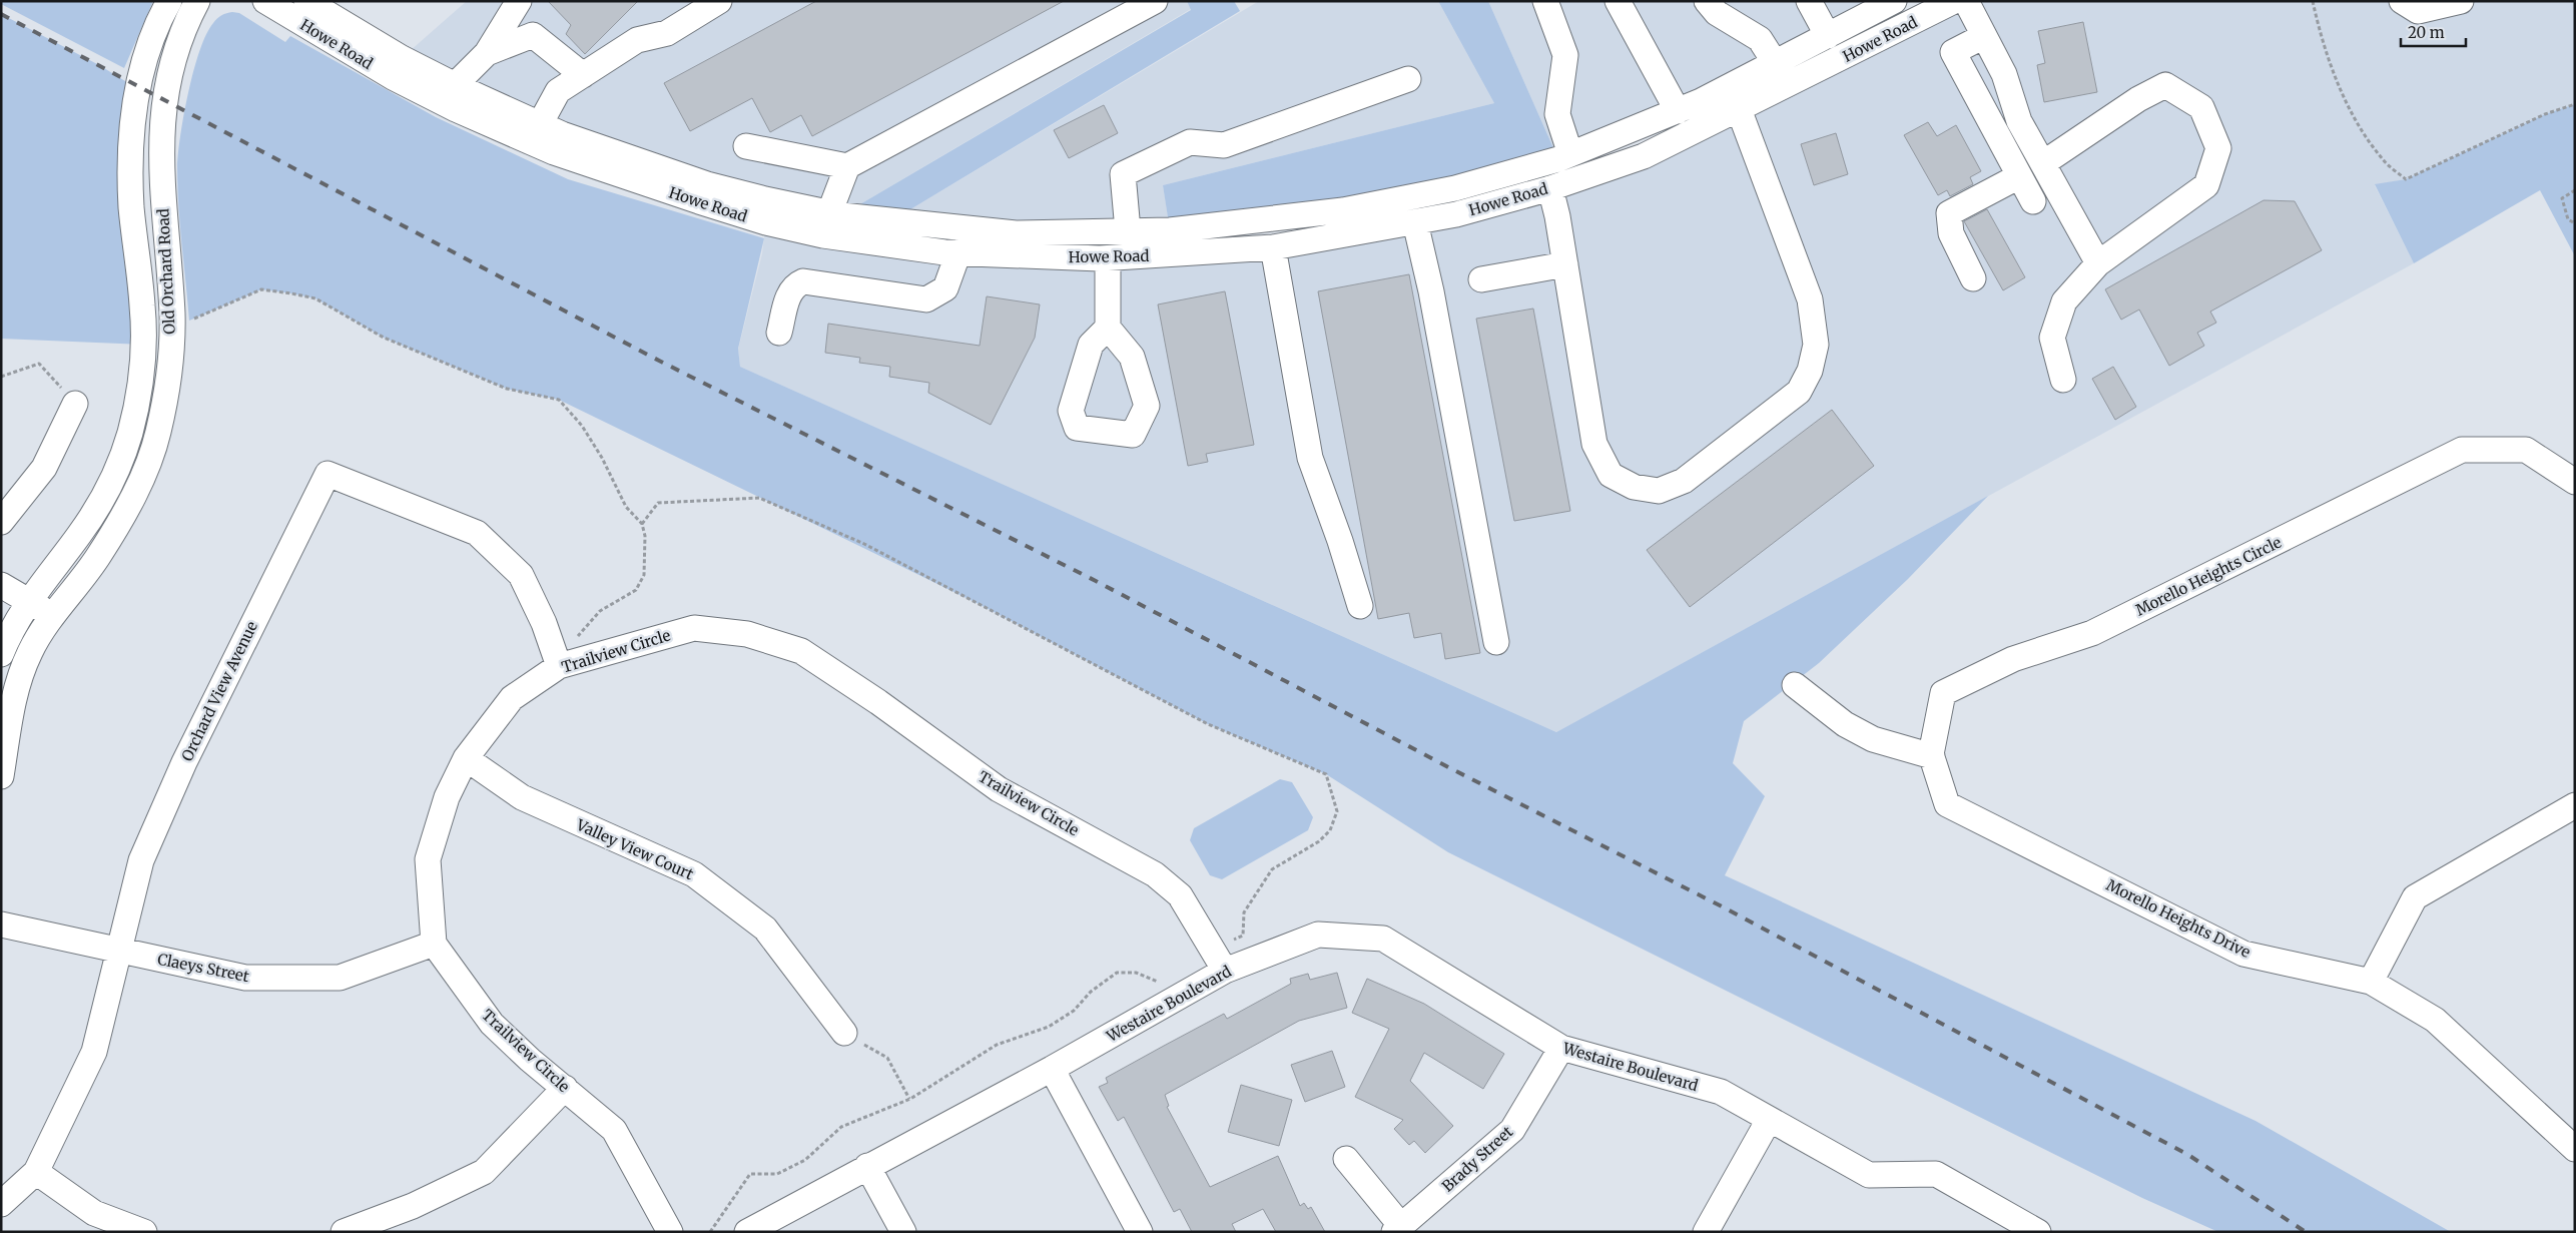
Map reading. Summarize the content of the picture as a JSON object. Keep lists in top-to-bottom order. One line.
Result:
{"streets":{"street":["Howe Road","Old Orchard Road","Morello Heights Circle","Trailview Circle","Orchard View Avenue","Valley View Court","Morello Heights Drive","Claeys Street","Westaire Boulevard","Brady Street"]},"crossings":[["Morello Heights Circle","Morello Heights Drive"],["Trailview Circle","Orchard View Avenue"],["Trailview Circle","Valley View Court"],["Trailview Circle","Claeys Street"],["Trailview Circle","Westaire Boulevard"],["Orchard View Avenue","Claeys Street"],["Westaire Boulevard","Brady Street"]],"scale_bar":"20 m"}
